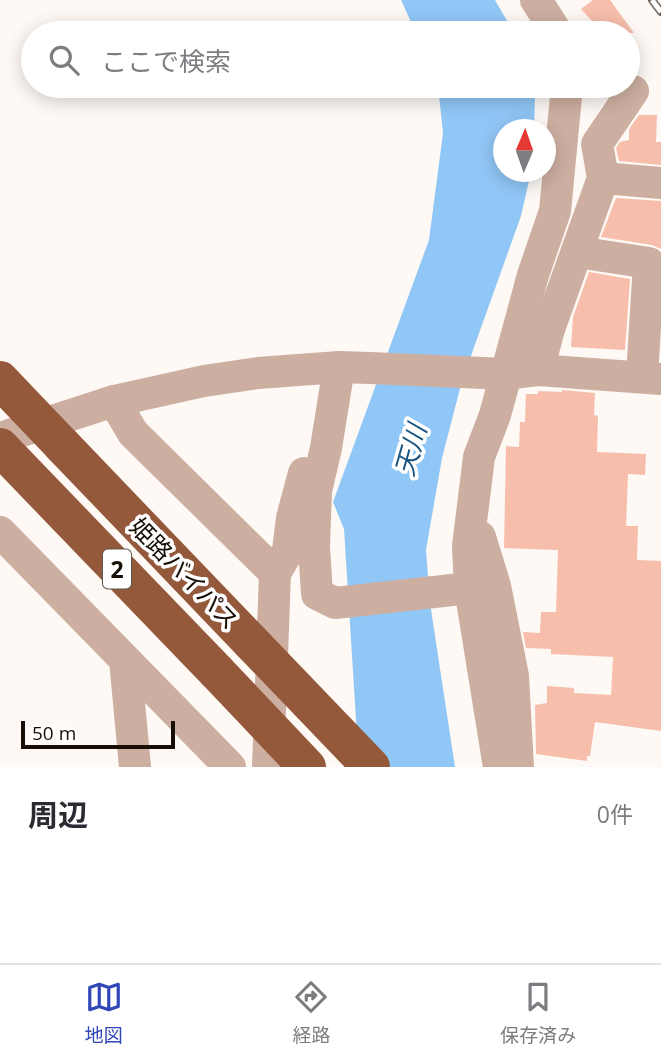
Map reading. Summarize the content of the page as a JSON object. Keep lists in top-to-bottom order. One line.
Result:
{"streets":{"highway":["2","姫路バイパス"]},"water":["天川"],"scale_bar":"50 m","north":"top","page":{"search":"ここで検索","scale":"50 m","heading":["周辺","0件"],"nav":["地図","経路","保存済み"]}}
